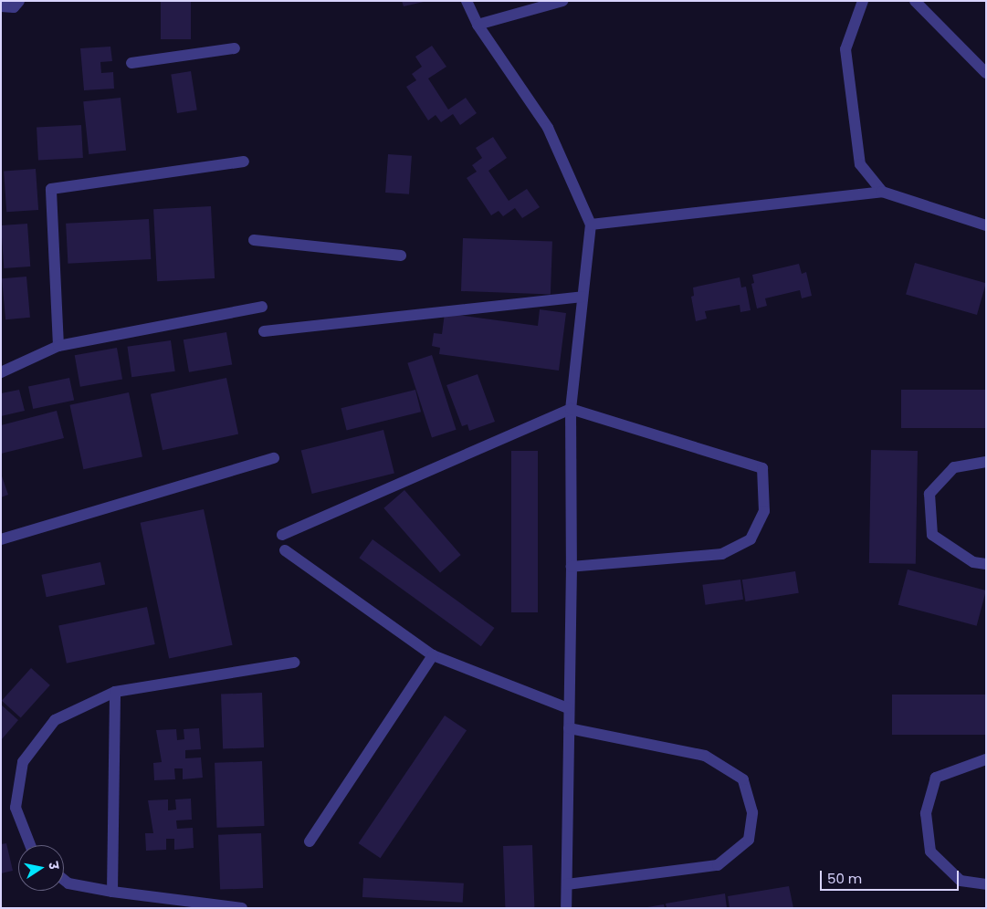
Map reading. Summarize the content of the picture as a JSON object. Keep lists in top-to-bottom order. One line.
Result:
{"scale_bar":"50 m","north":"right"}
